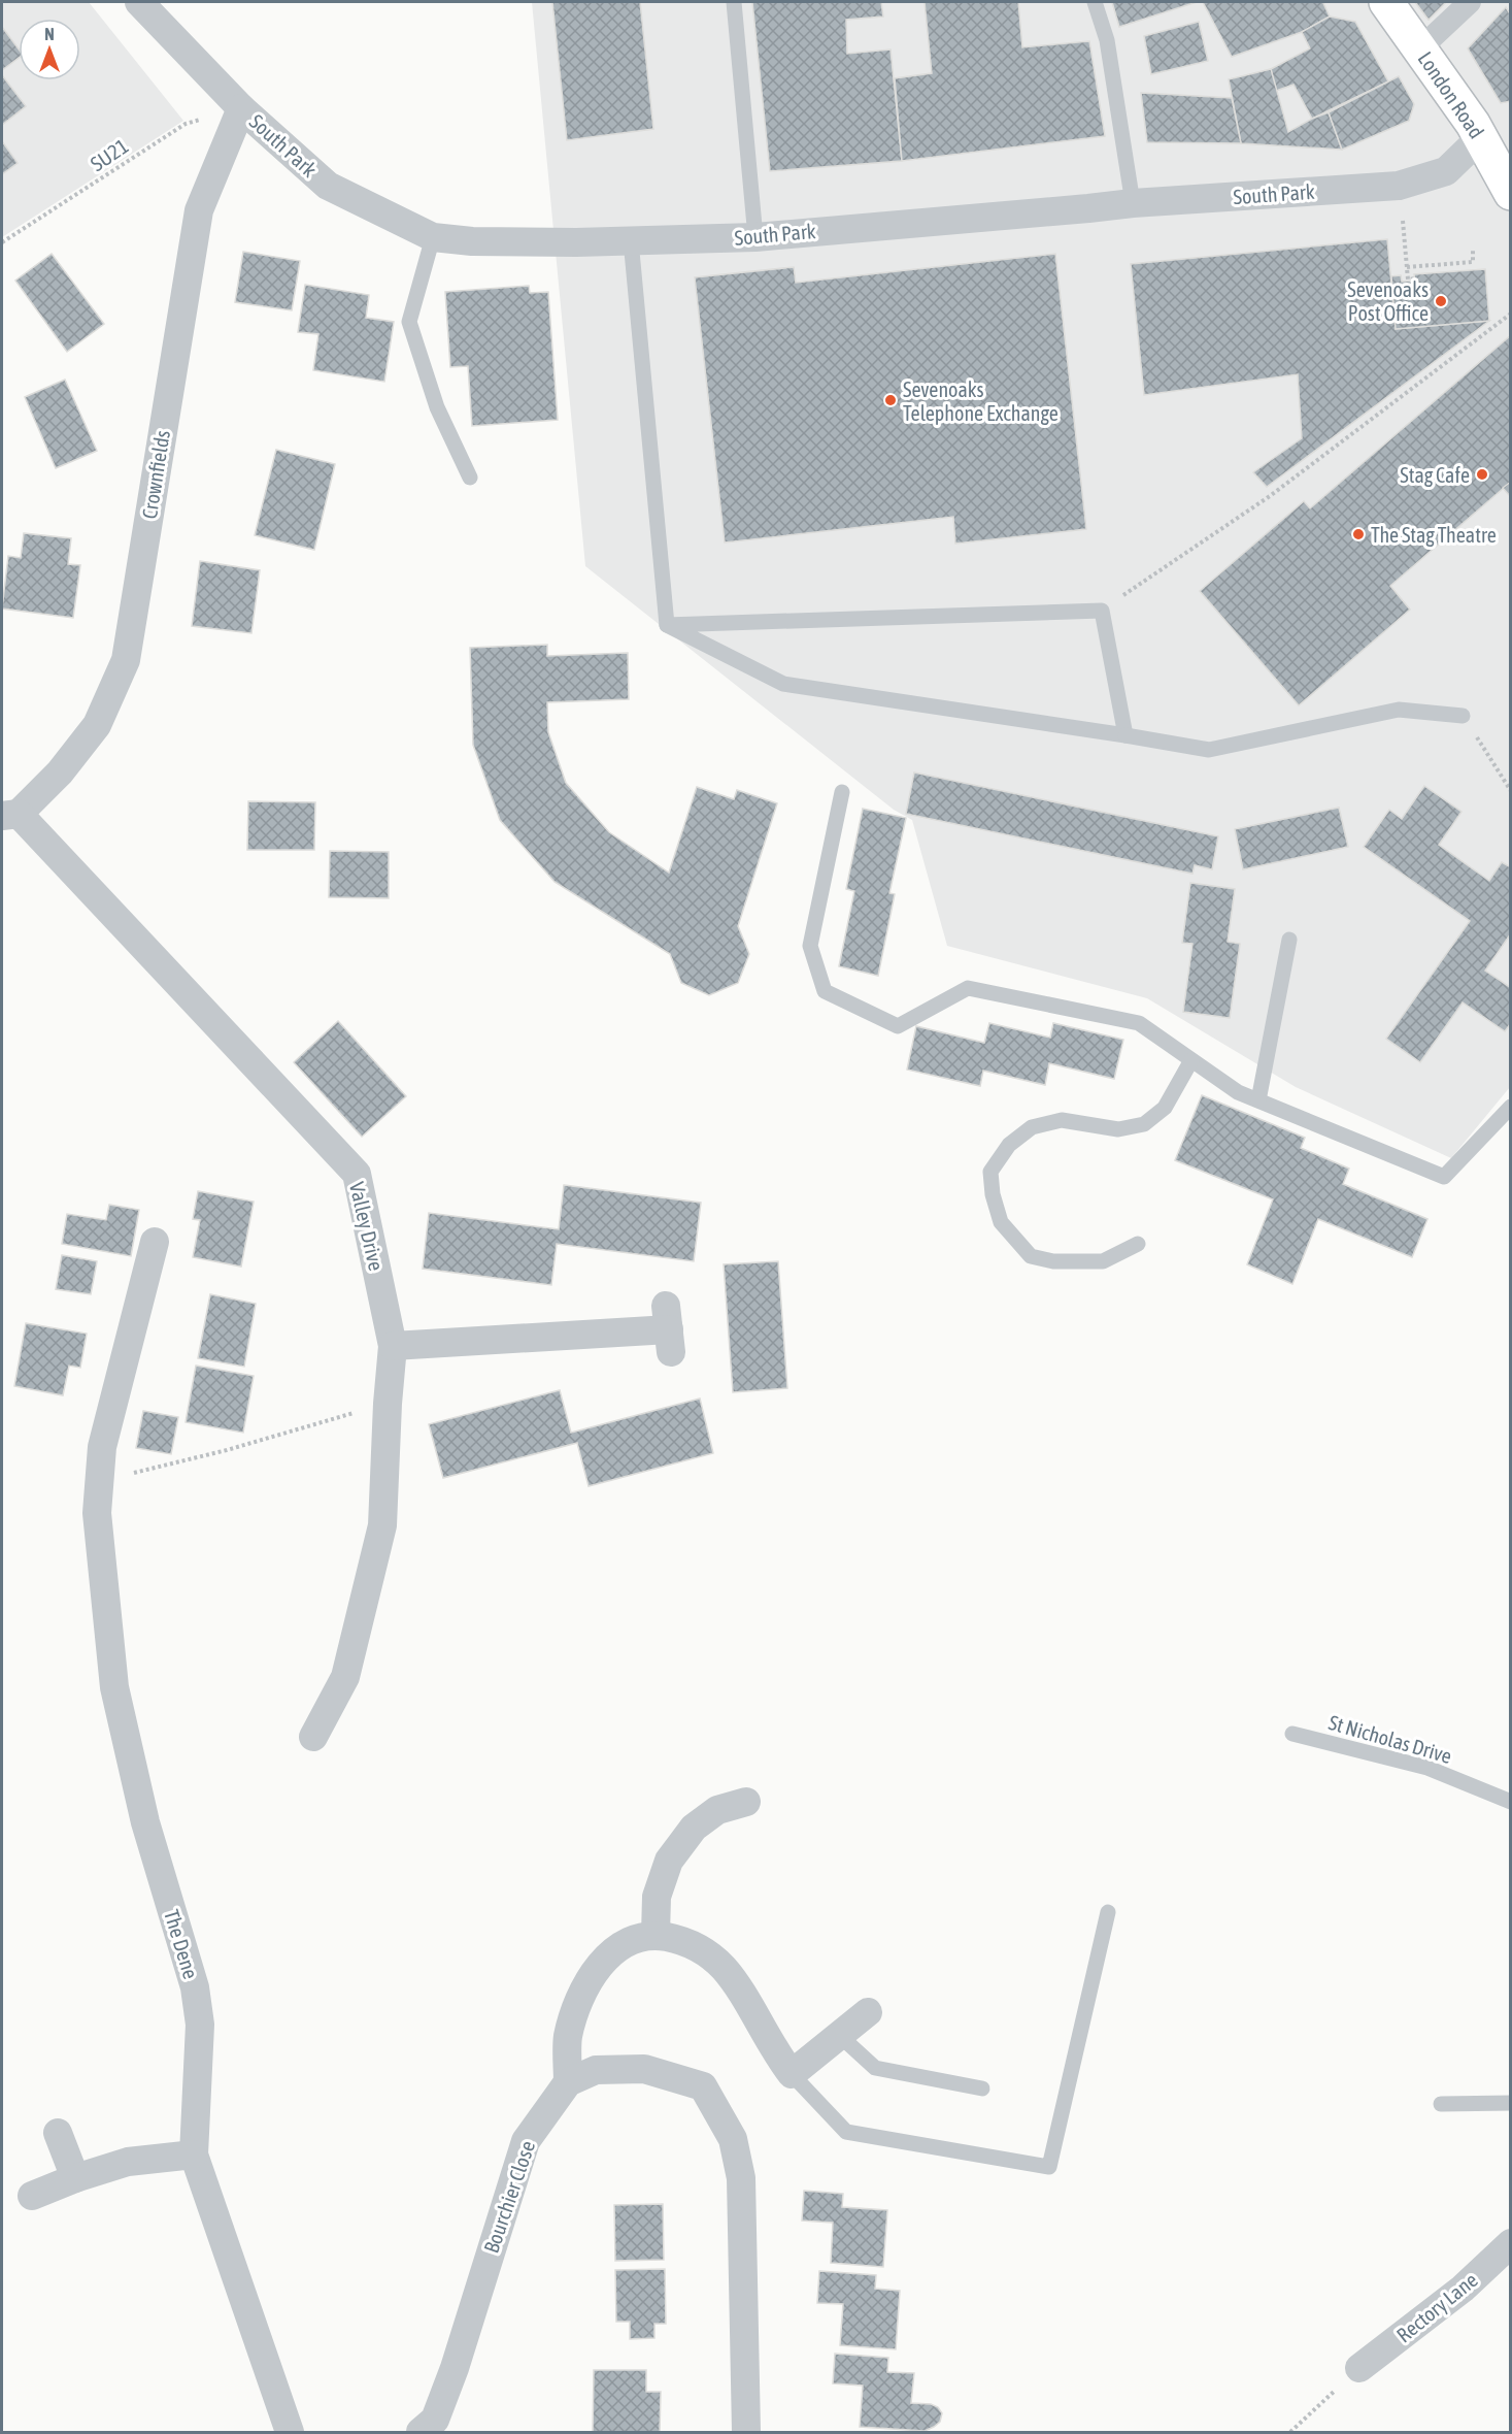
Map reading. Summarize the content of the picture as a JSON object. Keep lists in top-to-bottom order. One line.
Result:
{"streets":{"main road":["London Road"],"street":["South Park","Crownfields","Valley Drive","The Dene","Bourchier Close","Rectory Lane"],"lane":["St Nicholas Drive"],"path":["SU21"]},"crossings":[["London Road","South Park"],["South Park","SU21"],["South Park","Crownfields"],["SU21","Crownfields"],["Crownfields","Valley Drive"]],"places":["Sevenoaks Post Office","Sevenoaks Telephone Exchange","Stag Cafe","The Stag Theatre"],"north":"top"}
